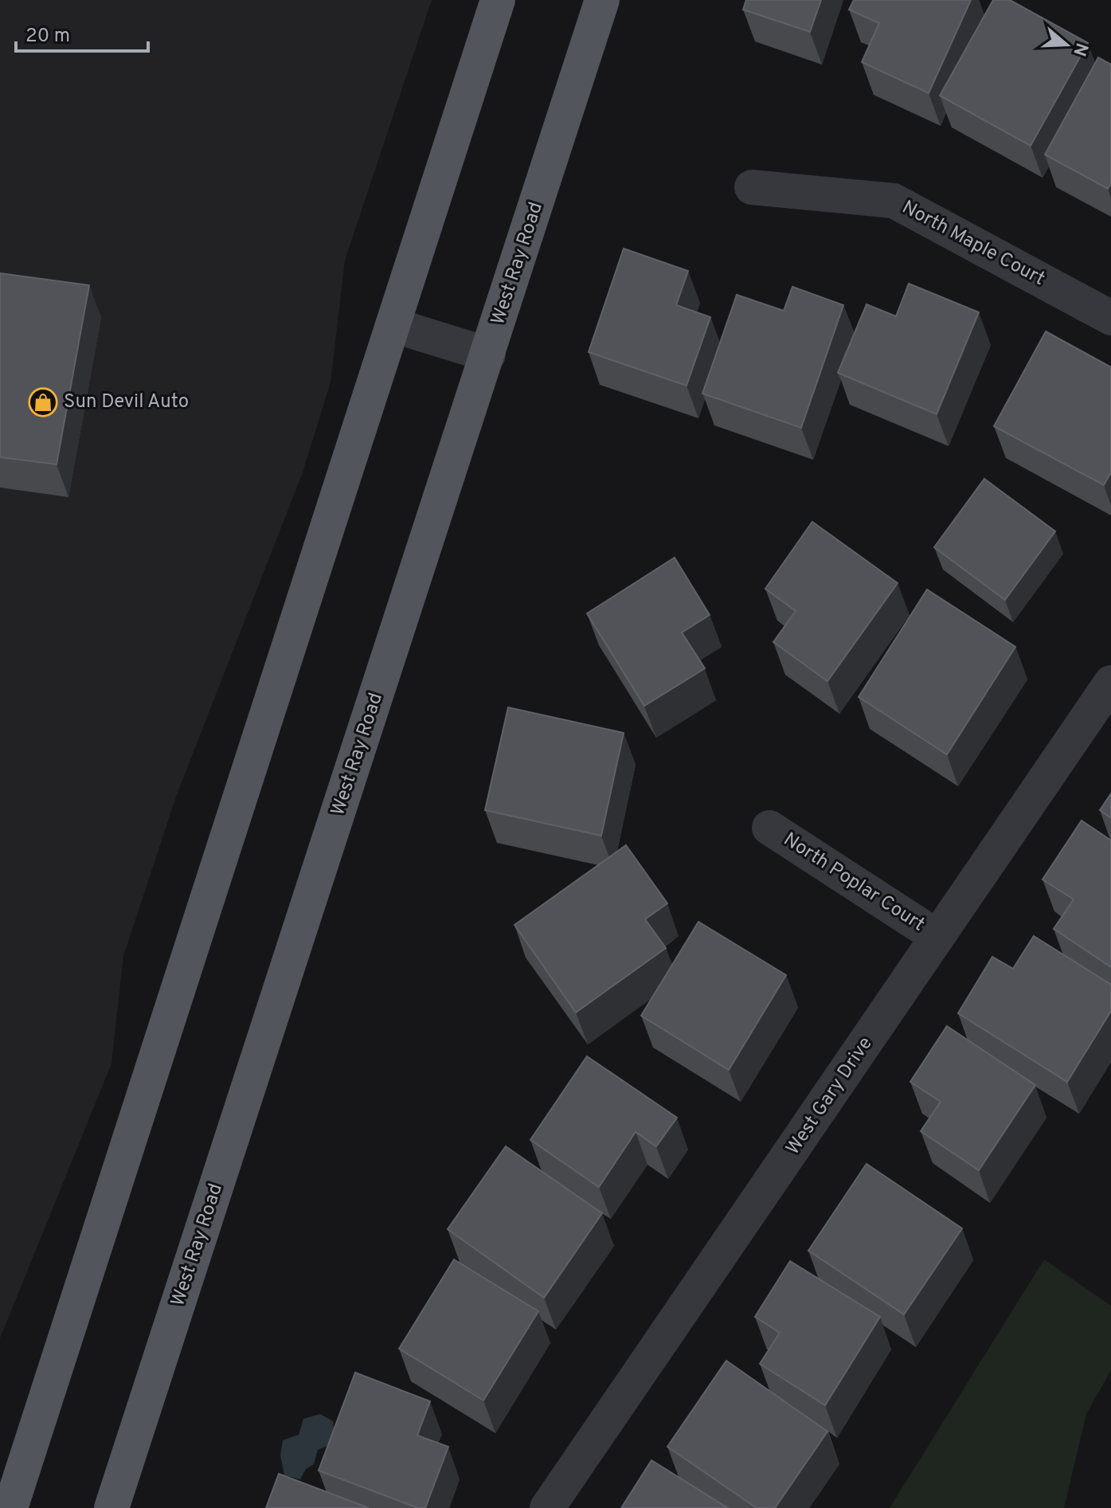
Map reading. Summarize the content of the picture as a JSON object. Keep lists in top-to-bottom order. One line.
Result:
{"streets":{"main road":["West Ray Road"],"street":["North Maple Court","North Poplar Court","West Gary Drive"]},"crossings":[["North Poplar Court","West Gary Drive"]],"places":{"shop":["Sun Devil Auto"]},"scale_bar":"20 m","north":"right"}
